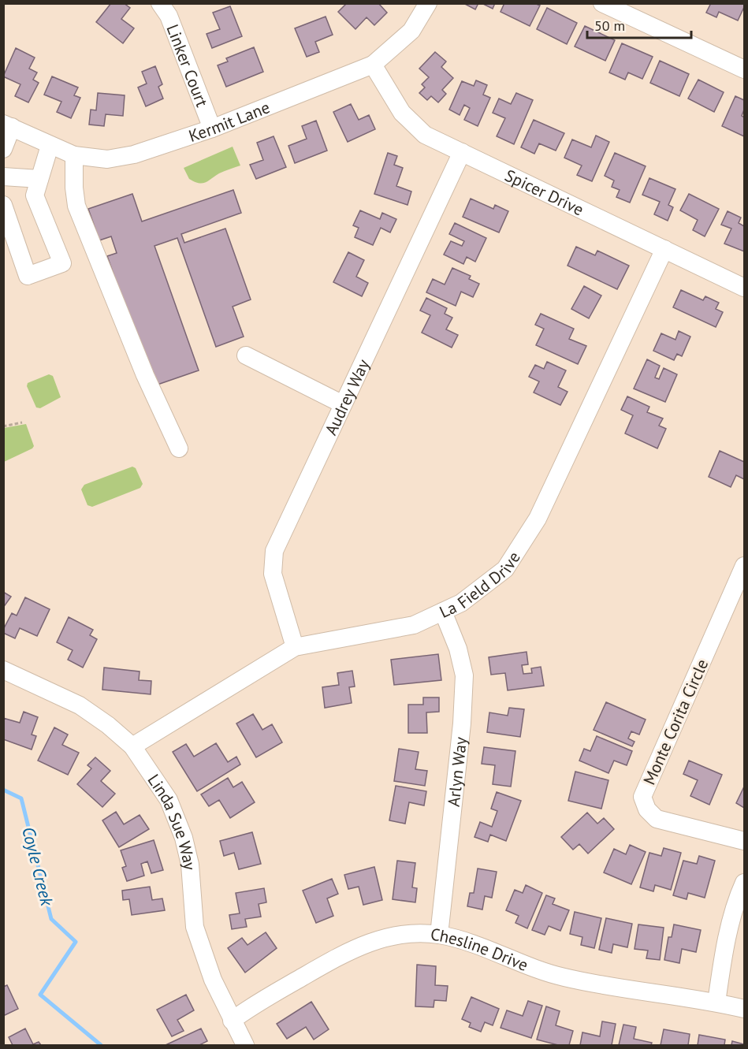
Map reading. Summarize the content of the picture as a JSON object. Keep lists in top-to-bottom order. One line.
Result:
{"streets":{"street":["Linker Court","Kermit Lane","Spicer Drive","Audrey Way","La Field Drive","Monte Corita Circle","Arlyn Way","Linda Sue Way","Chesline Drive"]},"crossings":[["Linker Court","Kermit Lane"],["Kermit Lane","Spicer Drive"],["Spicer Drive","Audrey Way"],["Spicer Drive","La Field Drive"],["Audrey Way","La Field Drive"],["La Field Drive","Arlyn Way"],["La Field Drive","Linda Sue Way"],["Arlyn Way","Chesline Drive"],["Linda Sue Way","Chesline Drive"]],"water":["Coyle Creek"],"scale_bar":"50 m"}
